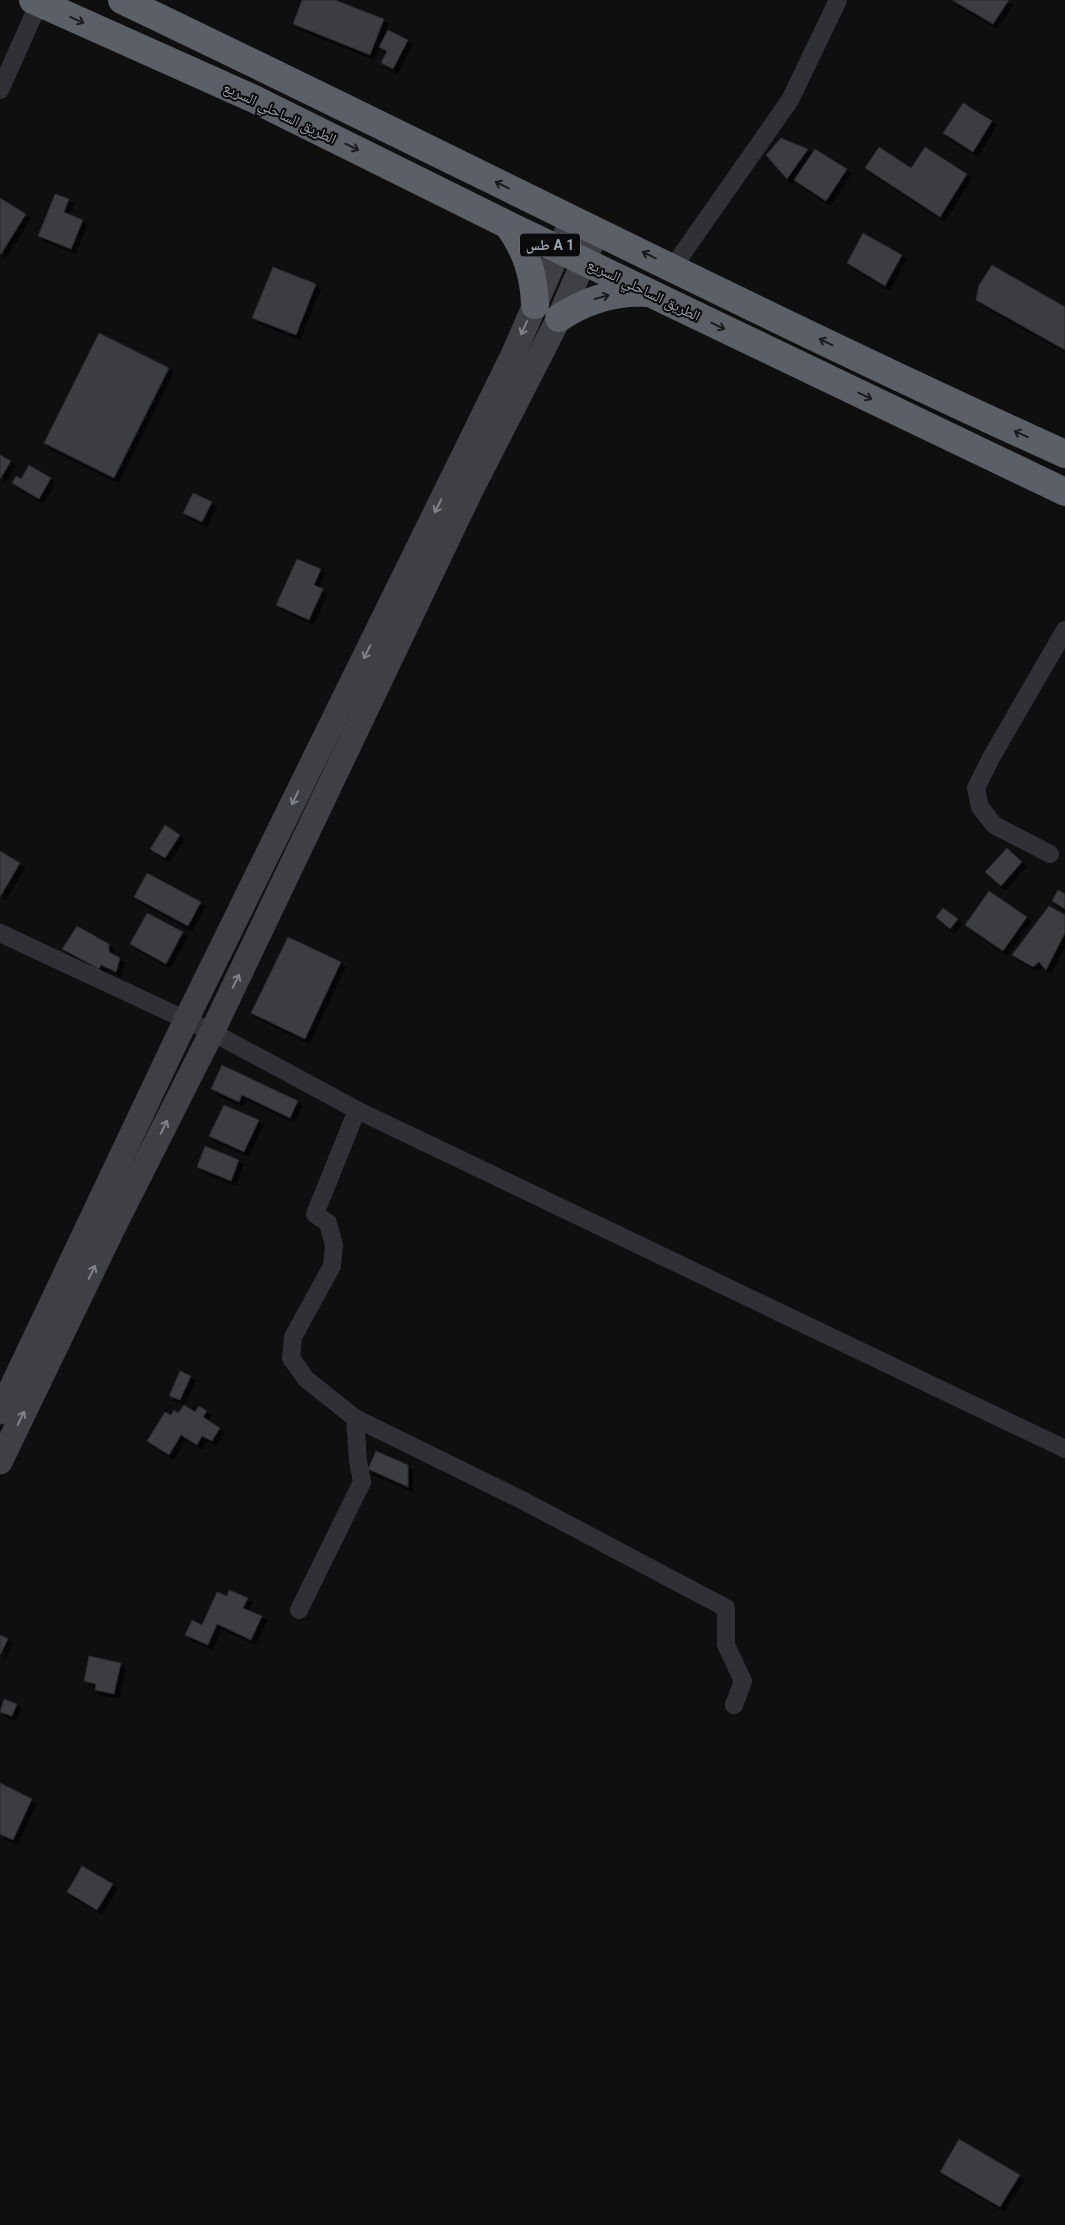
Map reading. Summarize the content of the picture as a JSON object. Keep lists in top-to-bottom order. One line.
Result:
{"streets":{"highway":["الطريق الساحلي السريع","طس A 1"]}}
